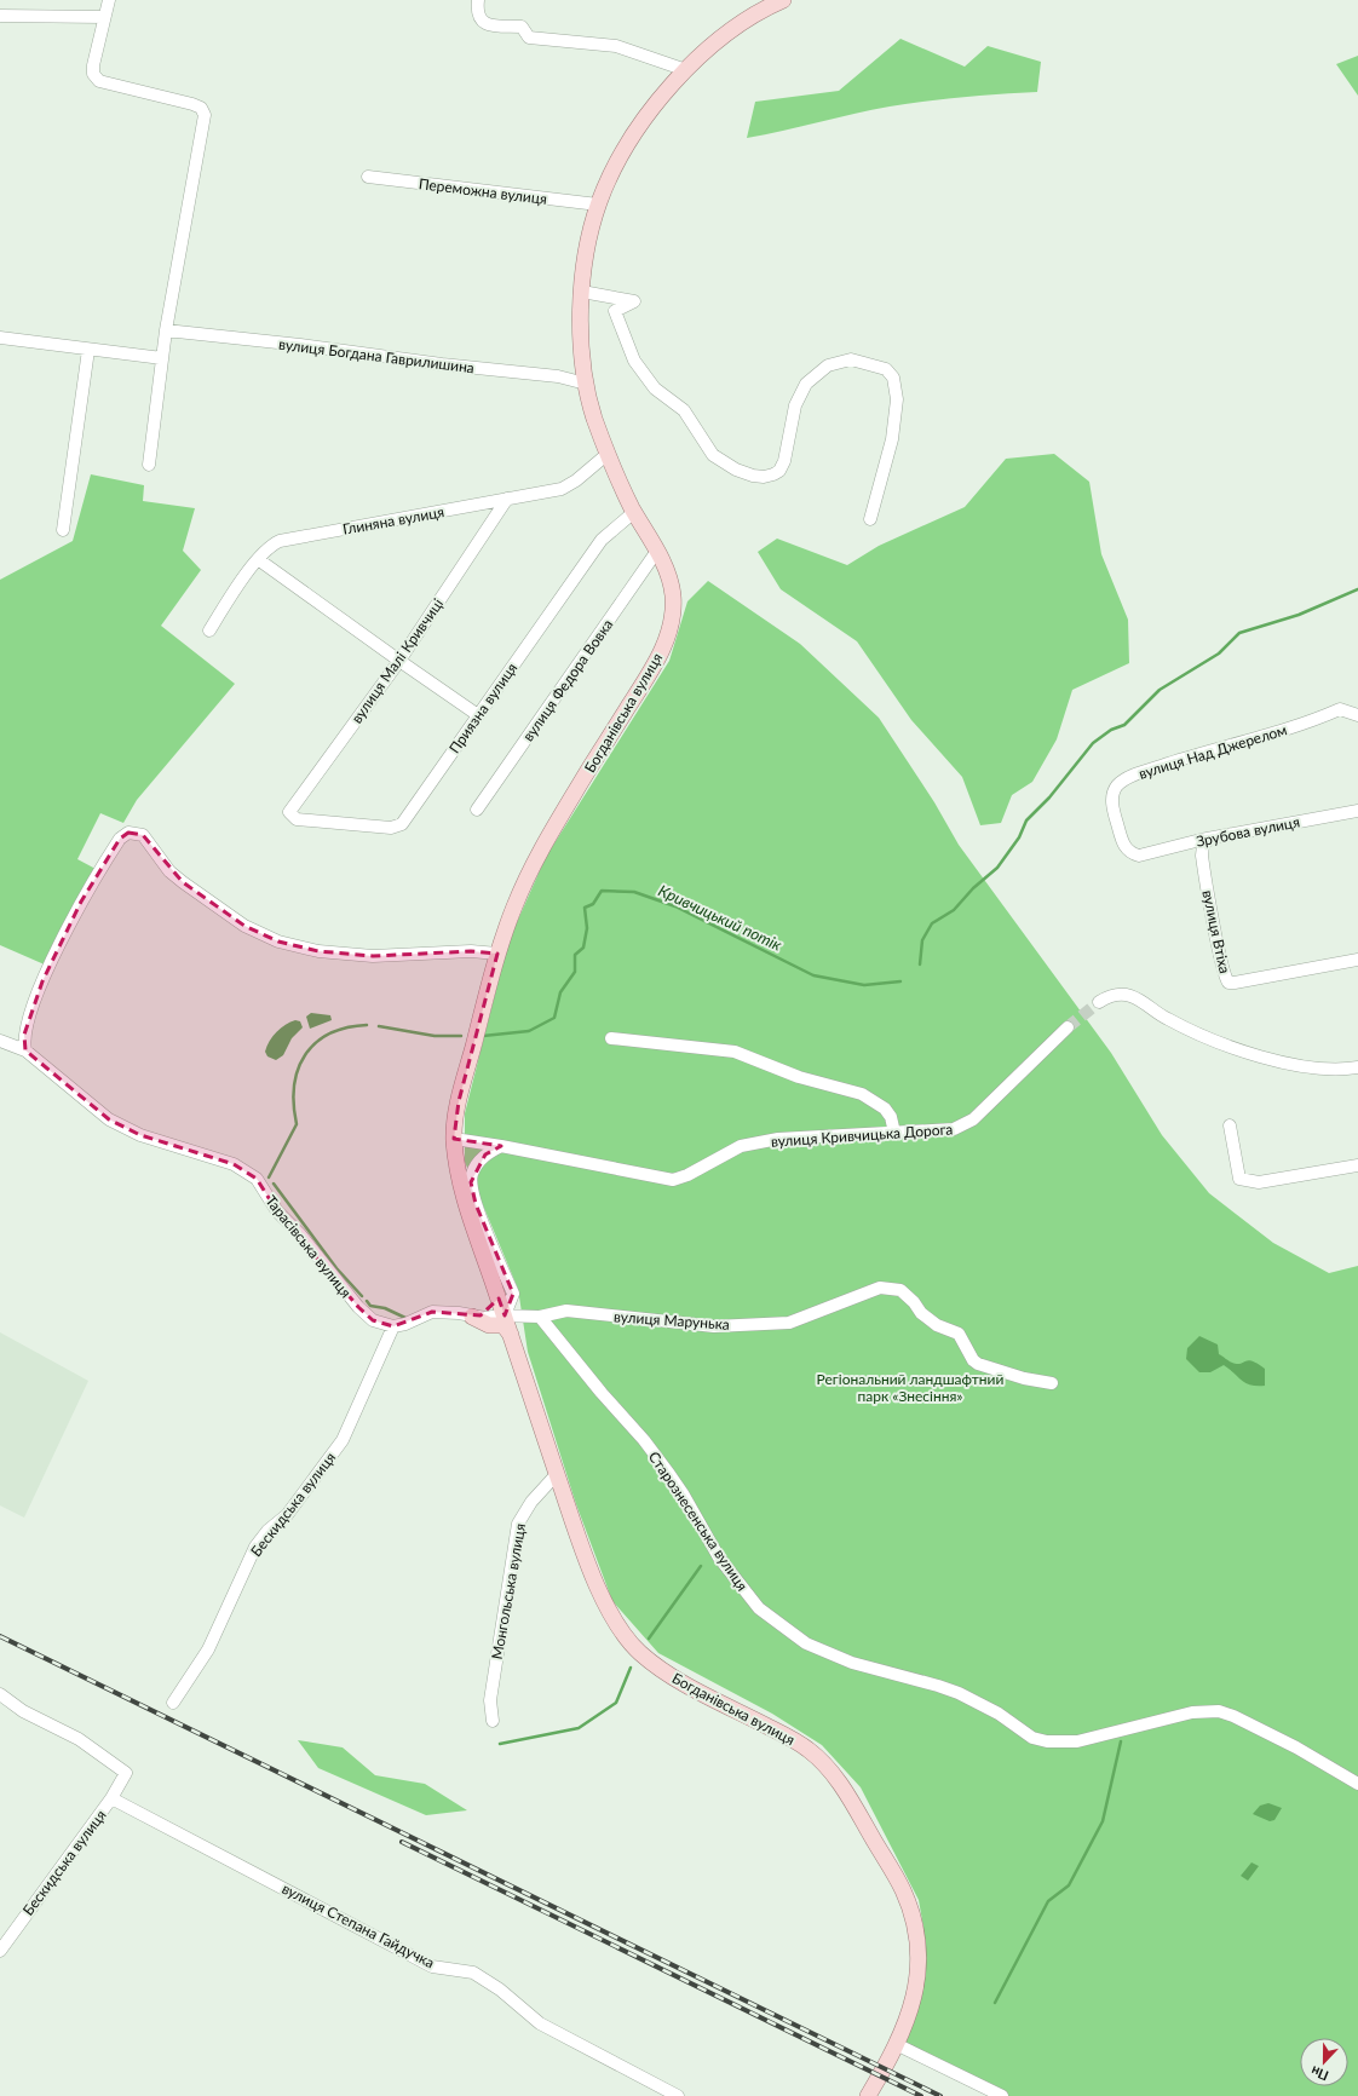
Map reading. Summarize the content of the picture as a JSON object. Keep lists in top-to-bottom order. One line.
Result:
{"streets":{"main road":["Богданівська вулиця"],"street":["Переможна вулиця","вулиця Богдана Гаврилишина","Глиняна вулиця","вулиця Малі Кривчиці","вулиця Федора Вовка","Приязна вулиця","вулиця Над Джерелом","Зрубова вулиця","вулиця Втіха","вулиця Кривчицька Дорога","Тарасівська вулиця","вулиця Марунька","Бескидська вулиця","Старознесенська вулиця","Монгольська вулиця","вулиця Степана Гайдучка"]},"crossings":[["Переможна вулиця","Богданівська вулиця"],["вулиця Богдана Гаврилишина","Богданівська вулиця"],["Глиняна вулиця","вулиця Малі Кривчиці"],["Глиняна вулиця","Богданівська вулиця"],["вулиця Малі Кривчиці","Приязна вулиця"],["вулиця Федора Вовка","Богданівська вулиця"],["Приязна вулиця","Богданівська вулиця"],["Богданівська вулиця","вулиця Кривчицька Дорога"],["Богданівська вулиця","Монгольська вулиця"],["вулиця Над Джерелом","Зрубова вулиця"],["Зрубова вулиця","вулиця Втіха"],["Тарасівська вулиця","Бескидська вулиця"],["вулиця Марунька","Старознесенська вулиця"],["Бескидська вулиця","вулиця Степана Гайдучка"]],"water":["Кривчицький потік"],"parks":["Регіональний ландшафтний парк «Знесіння»"],"north":"bottom"}
